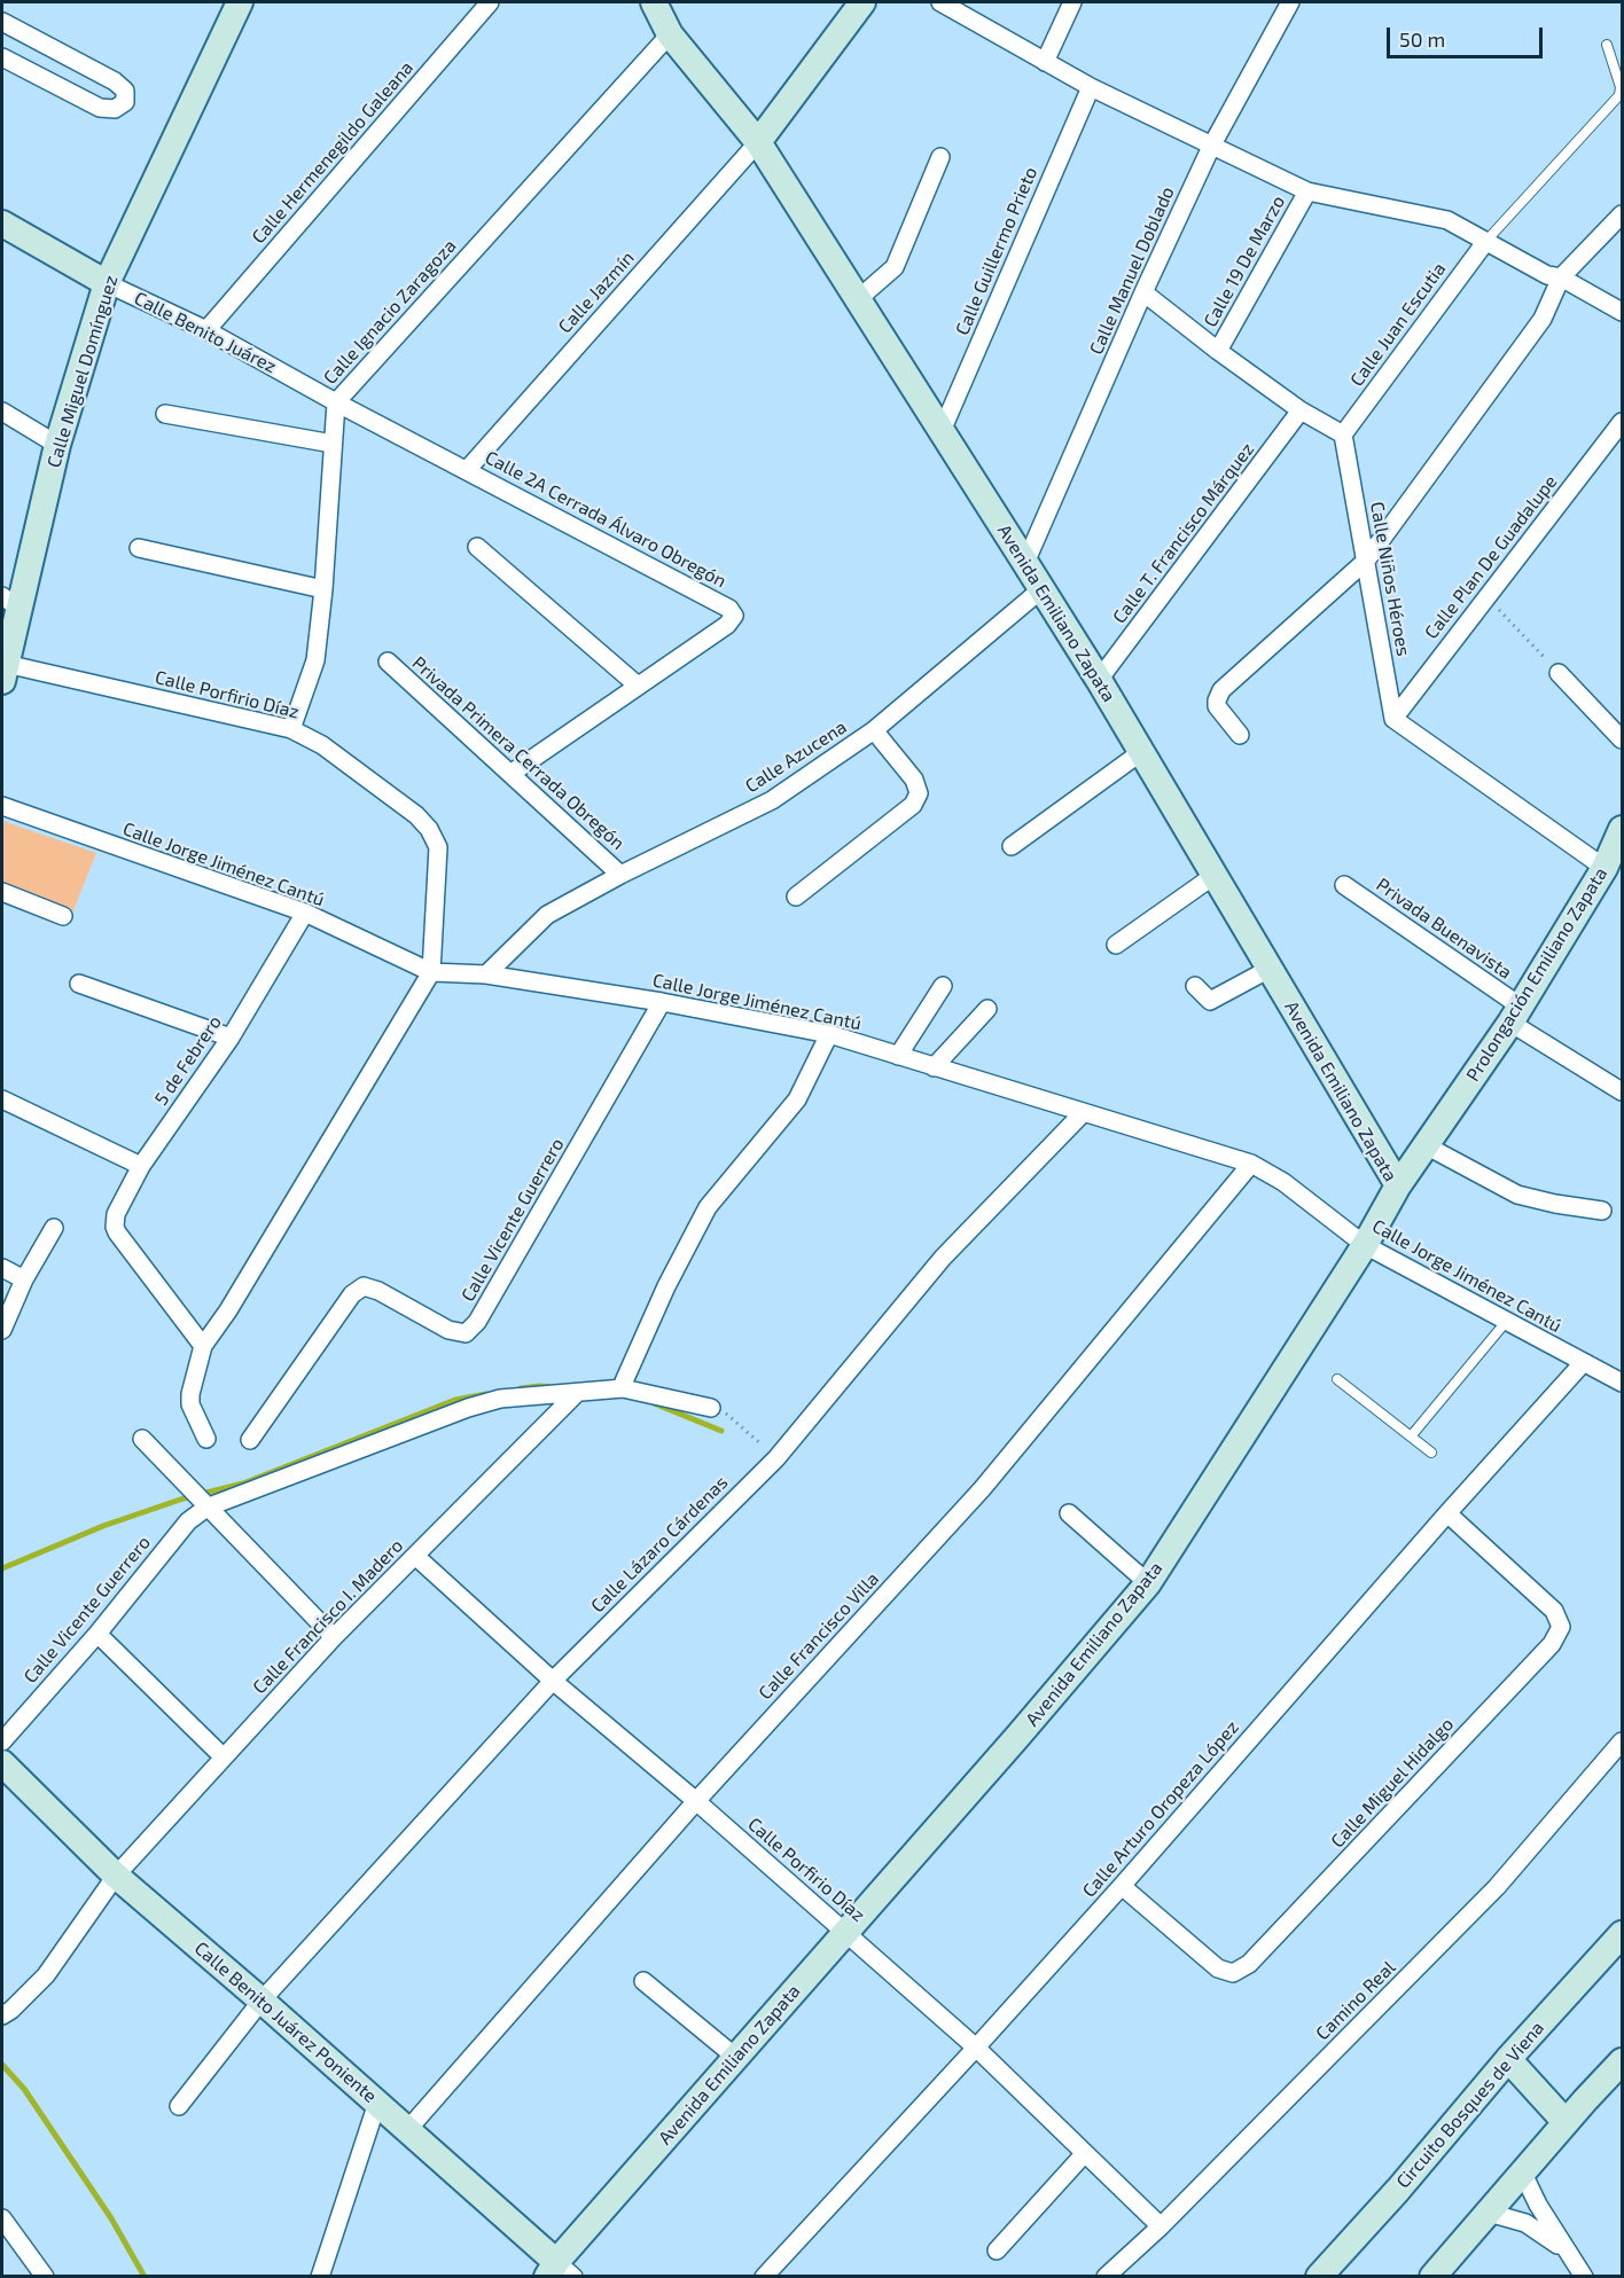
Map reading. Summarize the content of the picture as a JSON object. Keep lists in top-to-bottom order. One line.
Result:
{"streets":{"street":["Calle Hermenegildo Galeana","Calle Guillermo Prieto","Calle 19 De Marzo","Calle Manuel Doblado","Calle Jazmín","Calle Ignacio Zaragoza","Calle Juan Escutia","Calle Benito Juárez","Calle Miguel Domínguez","Calle 2A Cerrada Álvaro Obregón","Calle T. Francisco Márquez","Calle Plan De Guadalupe","Calle Niños Héroes","Avenida Emiliano Zapata","Calle Porfirio Díaz","Privada Primera Cerrada Obregón","Calle Azucena","Calle Jorge Jiménez Cantú","Privada Buenavista","Prolongación Emiliano Zapata","5 de Febrero","Calle Vicente Guerrero","Calle Lázaro Cárdenas","Calle Francisco I. Madero","Calle Francisco Villa","Calle Miguel Hidalgo","Calle Arturo Oropeza López","Camino Real","Calle Benito Juárez Poniente","Circuito Bosques de Viena"]},"crossings":[["Calle Hermenegildo Galeana","Calle Benito Juárez"],["Calle Guillermo Prieto","Avenida Emiliano Zapata"],["Calle Manuel Doblado","Avenida Emiliano Zapata"],["Calle Jazmín","Calle Benito Juárez"],["Calle Jazmín","Calle 2A Cerrada Álvaro Obregón"],["Calle Jazmín","Avenida Emiliano Zapata"],["Calle Ignacio Zaragoza","Calle Benito Juárez"],["Calle Ignacio Zaragoza","Avenida Emiliano Zapata"],["Calle Ignacio Zaragoza","Calle Porfirio Díaz"],["Calle Juan Escutia","Calle Niños Héroes"],["Calle Benito Juárez","Calle Miguel Domínguez"],["Calle Benito Juárez","Calle 2A Cerrada Álvaro Obregón"],["Calle Miguel Domínguez","Calle Porfirio Díaz"],["Calle 2A Cerrada Álvaro Obregón","Privada Primera Cerrada Obregón"],["Calle T. Francisco Márquez","Avenida Emiliano Zapata"],["Calle Plan De Guadalupe","Calle Niños Héroes"],["Avenida Emiliano Zapata","Calle Porfirio Díaz"],["Avenida Emiliano Zapata","Calle Azucena"],["Avenida Emiliano Zapata","Calle Jorge Jiménez Cantú"],["Avenida Emiliano Zapata","Prolongación Emiliano Zapata"],["Avenida Emiliano Zapata","Calle Benito Juárez Poniente"],["Calle Porfirio Díaz","Calle Jorge Jiménez Cantú"],["Calle Porfirio Díaz","Calle Lázaro Cárdenas"],["Calle Porfirio Díaz","Calle Francisco I. Madero"],["Calle Porfirio Díaz","Calle Francisco Villa"],["Calle Porfirio Díaz","Calle Arturo Oropeza López"],["Calle Porfirio Díaz","Camino Real"],["Privada Primera Cerrada Obregón","Calle Azucena"],["Calle Azucena","Calle Jorge Jiménez Cantú"],["Calle Jorge Jiménez Cantú","5 de Febrero"],["Calle Jorge Jiménez Cantú","Calle Vicente Guerrero"],["Calle Jorge Jiménez Cantú","Calle Lázaro Cárdenas"],["Calle Jorge Jiménez Cantú","Calle Francisco Villa"],["Calle Jorge Jiménez Cantú","Calle Arturo Oropeza López"],["Privada Buenavista","Prolongación Emiliano Zapata"],["Calle Lázaro Cárdenas","Calle Benito Juárez Poniente"],["Calle Francisco I. Madero","Calle Benito Juárez Poniente"],["Calle Francisco Villa","Calle Benito Juárez Poniente"],["Calle Miguel Hidalgo","Calle Arturo Oropeza López"]],"scale_bar":"50 m"}
